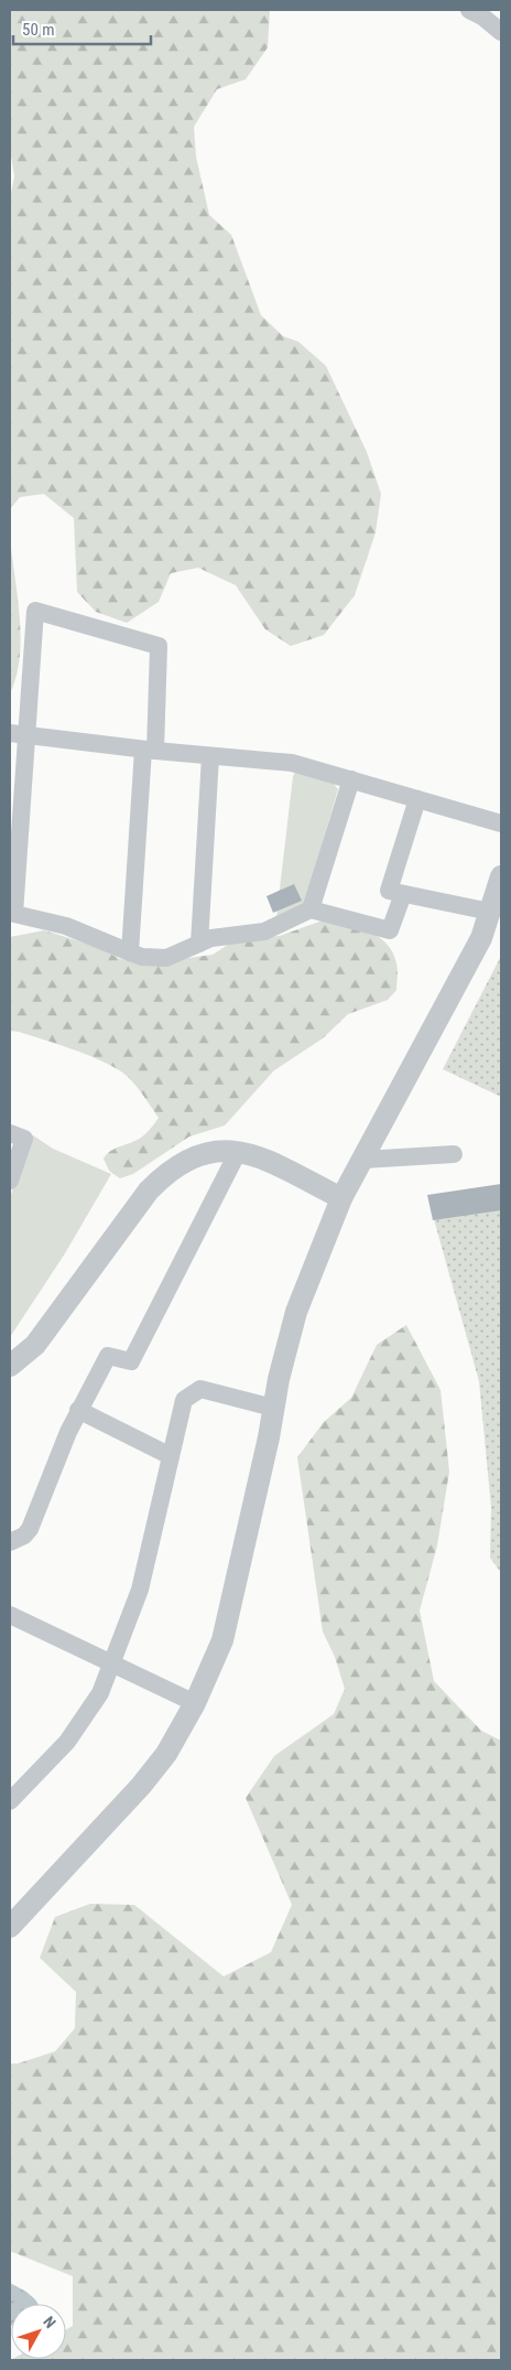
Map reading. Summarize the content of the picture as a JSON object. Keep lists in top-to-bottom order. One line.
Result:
{"scale_bar":"50 m","north":"top right"}
